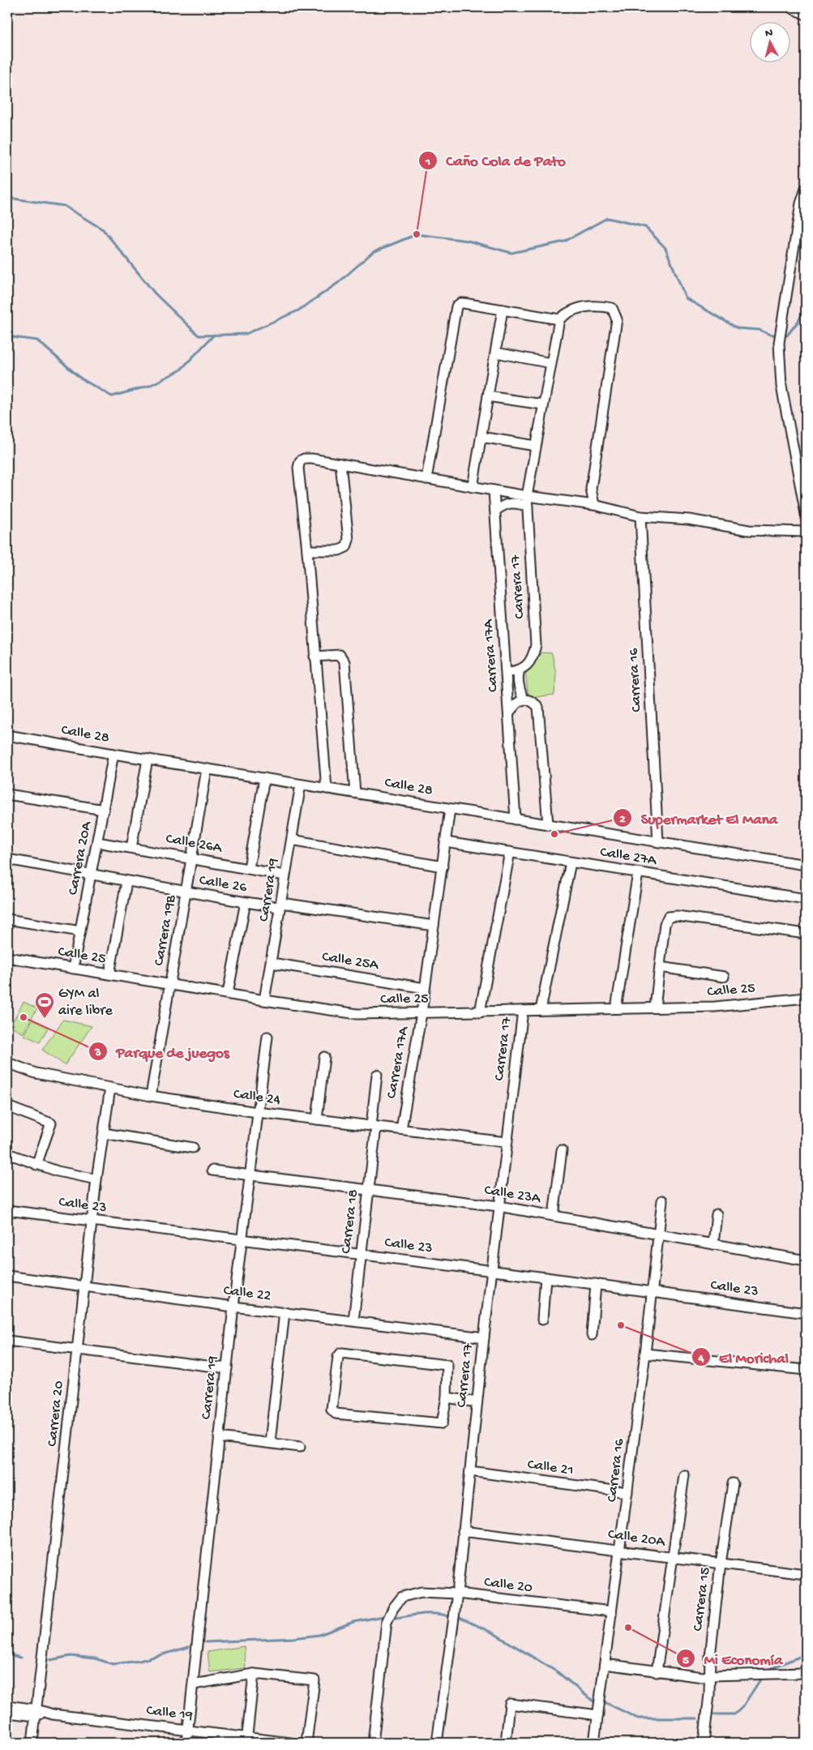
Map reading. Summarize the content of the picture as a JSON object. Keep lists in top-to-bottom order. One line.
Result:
{"streets":{"street":["Carrera 17","Carrera 17A","Carrera 16","Calle 28","Calle 26A","Calle 27A","Carrera 20A","Calle 26","Carrera 19","Carrera 19B","Calle 25","Calle 25A","Calle 24","Calle 23A","Calle 23","Carrera 18","Calle 22","Carrera 20","Calle 21","Calle 20A","Calle 20","Carrera 15","Calle 19"]},"crossings":[["Carrera 17","Calle 27A"],["Carrera 17","Calle 25"],["Carrera 17","Calle 24"],["Carrera 17","Calle 23A"],["Carrera 17","Calle 23"],["Carrera 17","Calle 22"],["Carrera 17","Calle 21"],["Carrera 17","Calle 20A"],["Carrera 17","Calle 20"],["Carrera 17A","Calle 28"],["Carrera 17A","Calle 27A"],["Carrera 17A","Calle 26"],["Carrera 17A","Calle 25"],["Carrera 17A","Calle 25A"],["Carrera 17A","Calle 24"],["Carrera 16","Calle 28"],["Carrera 16","Calle 23A"],["Carrera 16","Calle 23"],["Carrera 16","Calle 21"],["Carrera 16","Calle 20A"],["Carrera 16","Calle 20"],["Calle 28","Carrera 20A"],["Calle 28","Carrera 19"],["Calle 28","Carrera 19B"],["Calle 26A","Carrera 20A"],["Calle 26A","Carrera 19"],["Calle 26A","Carrera 19B"],["Carrera 20A","Calle 26"],["Carrera 20A","Calle 25"],["Calle 26","Carrera 19"],["Calle 26","Carrera 19B"],["Carrera 19","Calle 25"],["Carrera 19","Calle 25A"],["Carrera 19","Calle 24"],["Carrera 19","Calle 23A"],["Carrera 19","Calle 23"],["Carrera 19","Calle 22"],["Carrera 19","Calle 19"],["Carrera 19B","Calle 25"],["Carrera 19B","Calle 24"],["Calle 24","Carrera 18"],["Calle 24","Carrera 20"],["Calle 23A","Carrera 18"],["Calle 23","Carrera 18"],["Calle 23","Carrera 20"],["Carrera 18","Calle 22"],["Calle 22","Carrera 20"],["Carrera 20","Calle 19"],["Calle 20A","Carrera 15"]],"places":{"other":["Caño Cola de Pato","Supermarket El Mana","Parque de juegos","El Morichal","Mi Economía"],"sports":["GYM al aire libre"]},"north":"top"}
